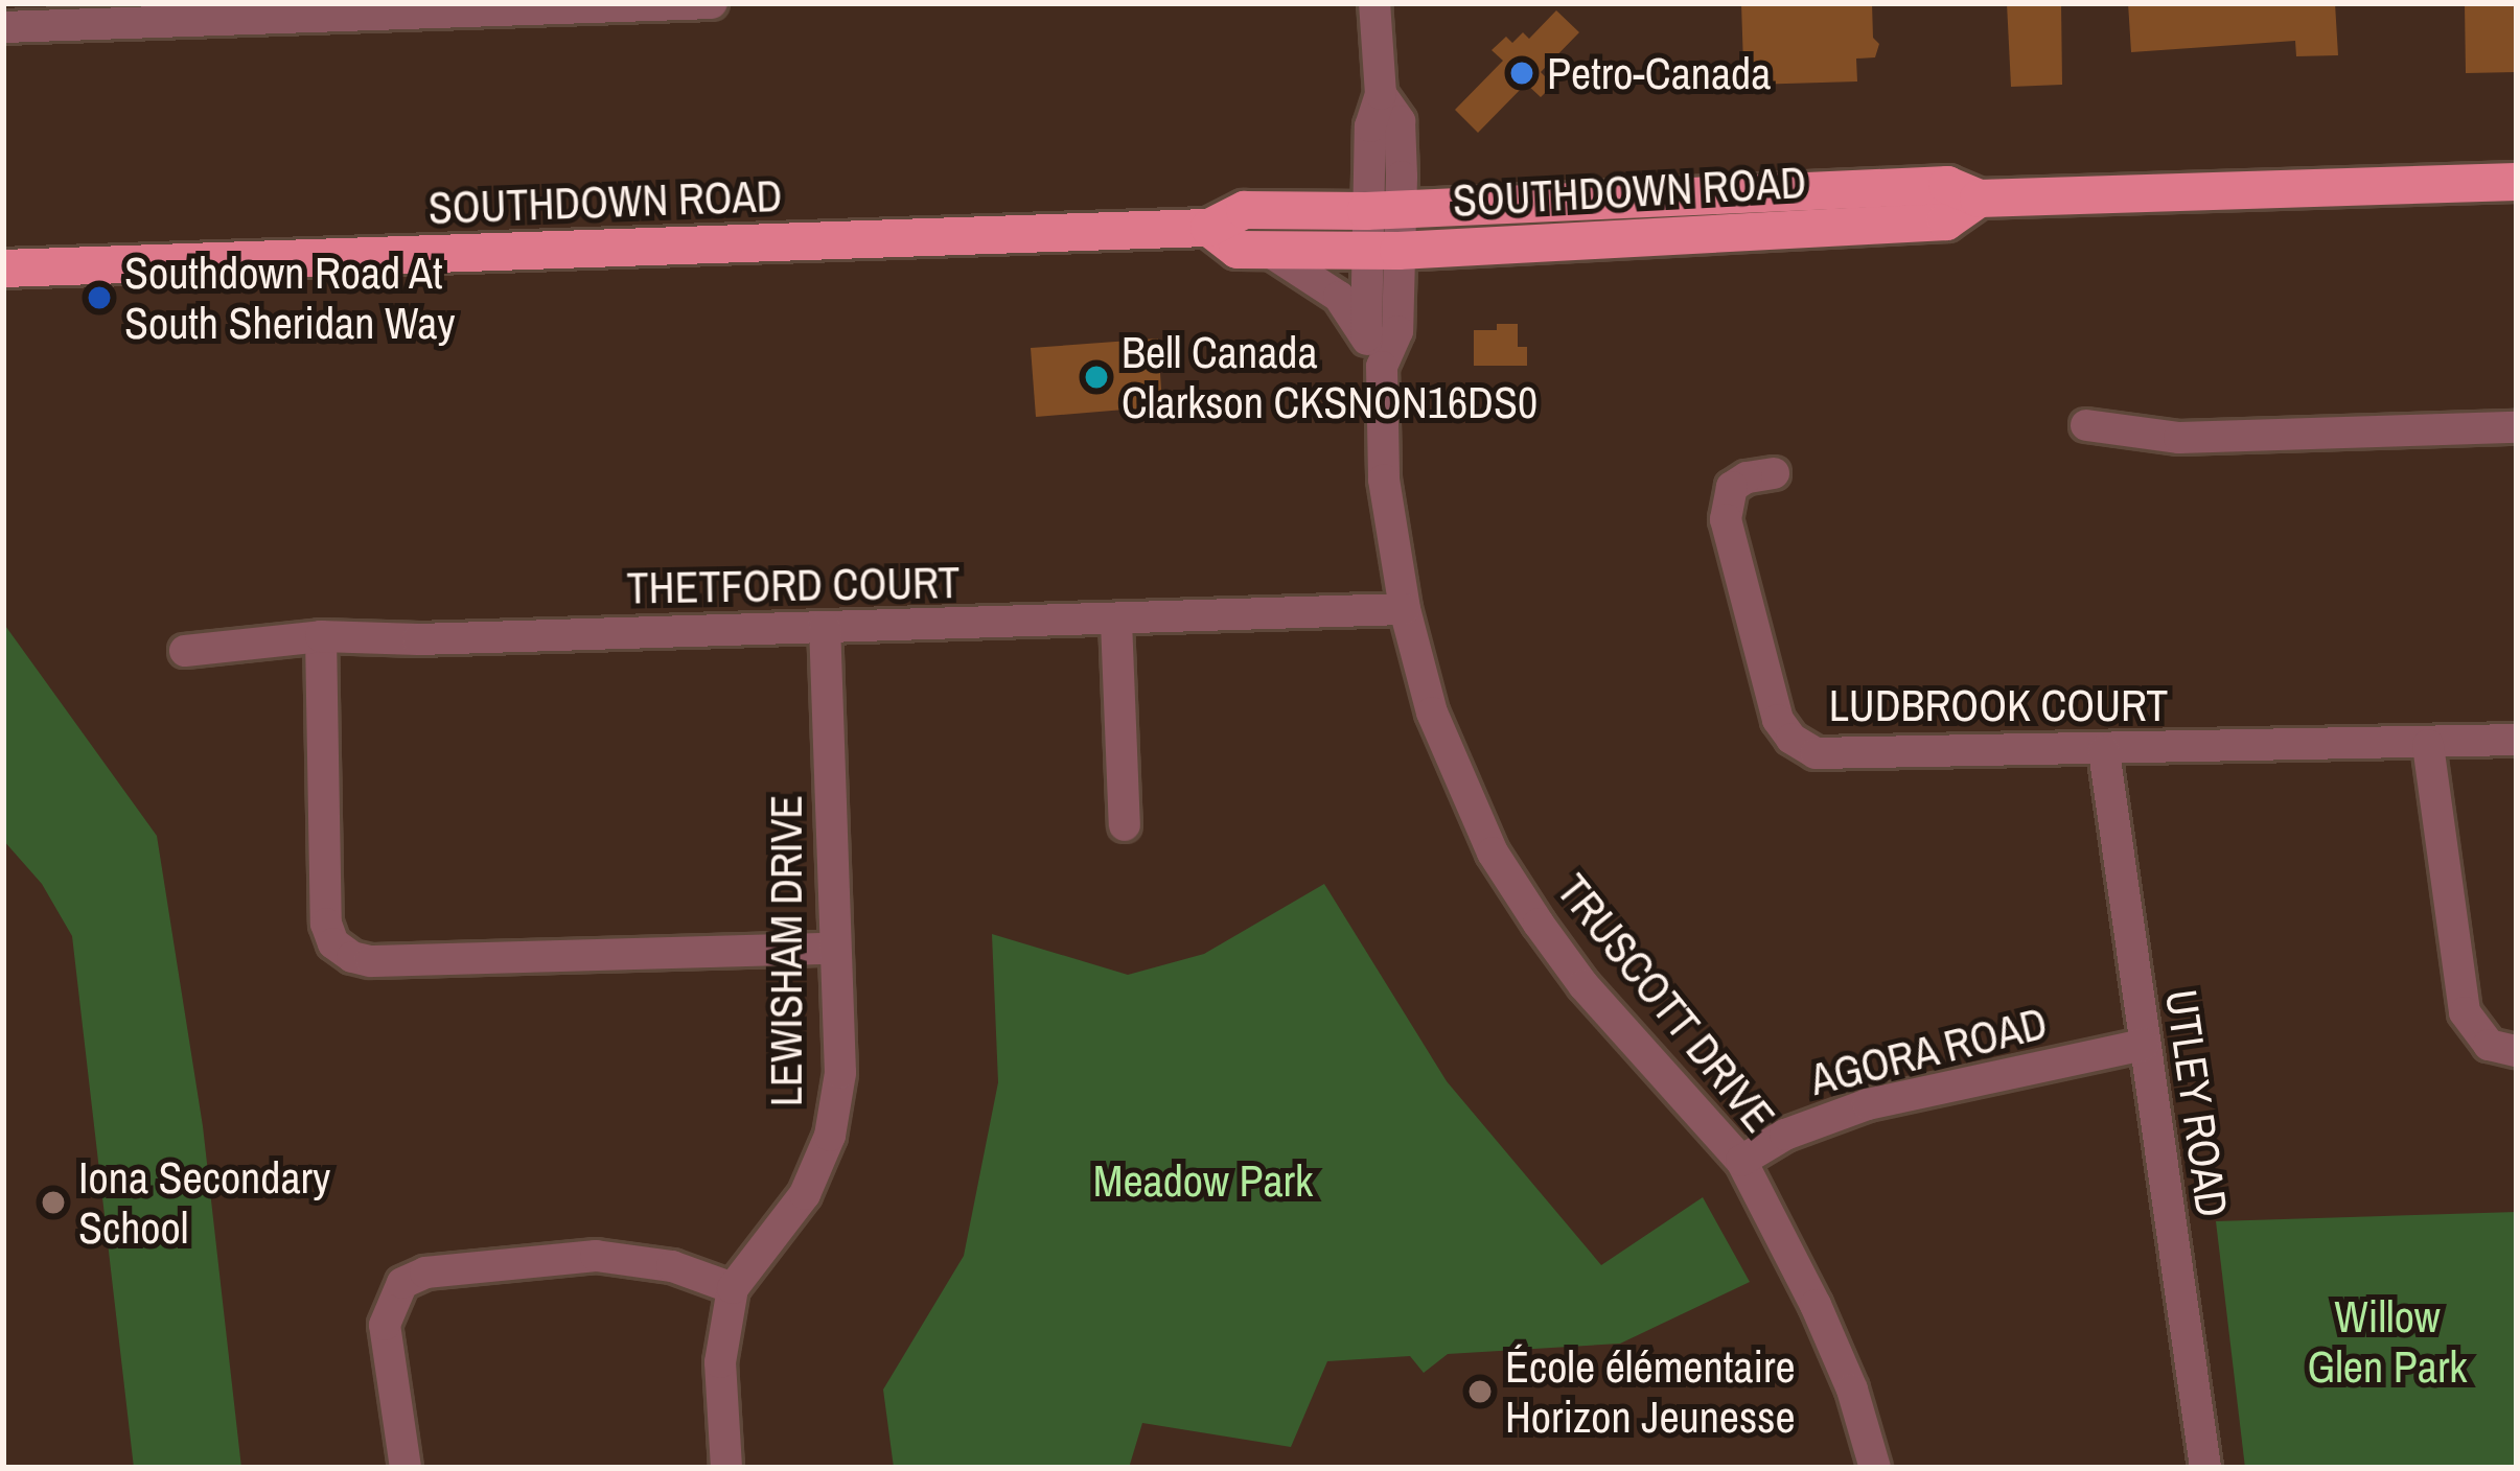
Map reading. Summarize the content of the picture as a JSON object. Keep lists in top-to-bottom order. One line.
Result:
{"streets":{"main road":["SOUTHDOWN ROAD"],"street":["THETFORD COURT","LUDBROOK COURT","LEWISHAM DRIVE","TRUSCOTT DRIVE","AGORA ROAD","UTLEY ROAD"]},"crossings":[["SOUTHDOWN ROAD","TRUSCOTT DRIVE"],["THETFORD COURT","LEWISHAM DRIVE"],["THETFORD COURT","TRUSCOTT DRIVE"],["LUDBROOK COURT","UTLEY ROAD"],["TRUSCOTT DRIVE","AGORA ROAD"],["AGORA ROAD","UTLEY ROAD"]],"parks":["Meadow Park","Willow Glen Park"],"places":["Petro-Canada","Southdown Road At South Sheridan Way","Bell Canada Clarkson CKSNON16DS0","Iona Secondary School","École élémentaire Horizon Jeunesse"]}
